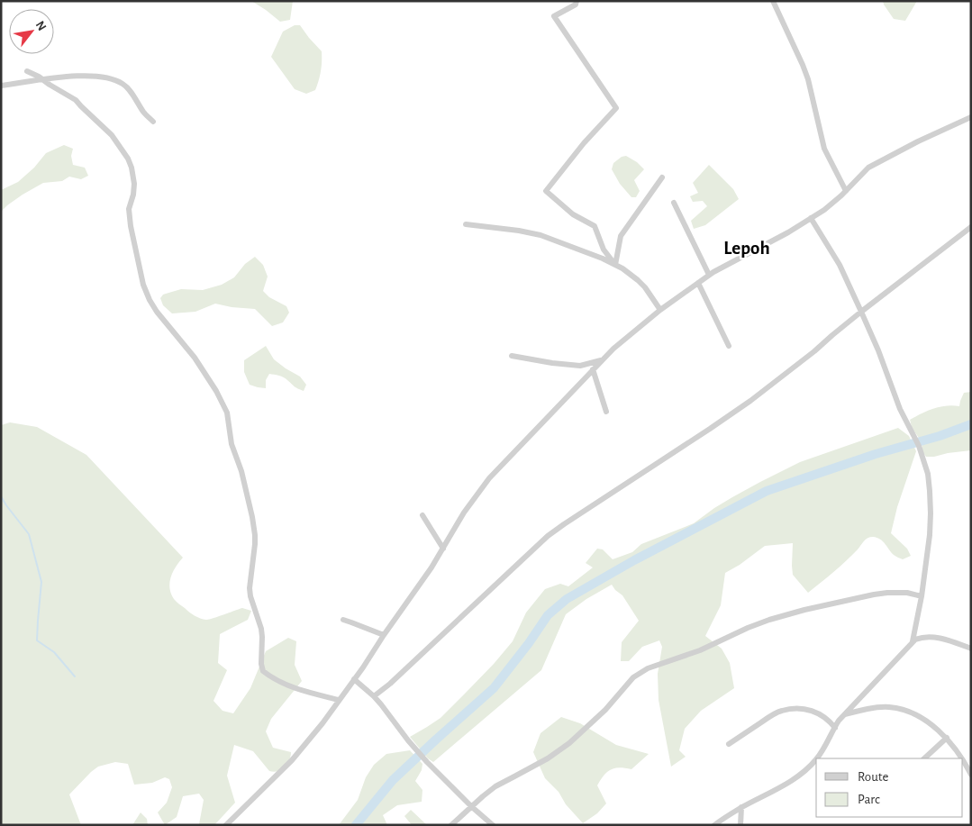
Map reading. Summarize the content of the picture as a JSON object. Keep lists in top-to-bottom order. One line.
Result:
{"districts":["Lepoh"],"legend":["Route","Parc"],"north":"top right"}
